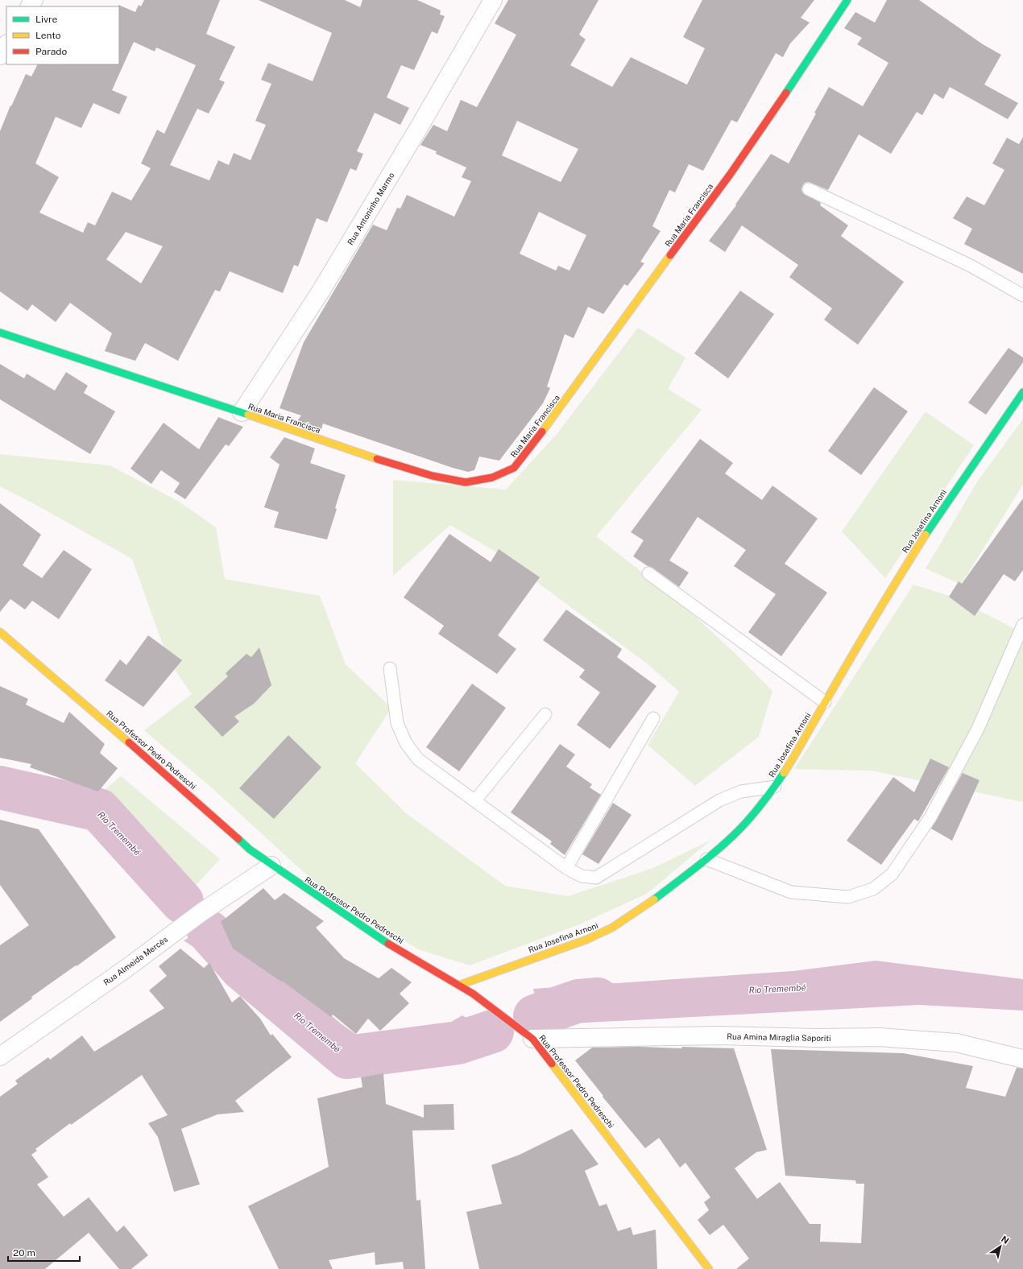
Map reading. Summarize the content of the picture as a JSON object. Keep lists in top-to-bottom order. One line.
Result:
{"streets":{"street":["Rua Antoninho Marmo","Rua Maria Francisca","Rua Josefina Arnoni","Rua Professor Pedro Pedreschi","Rua Almeida Mercês","Rua Amina Miraglia Saporiti"]},"crossings":[["Rua Antoninho Marmo","Rua Maria Francisca"],["Rua Josefina Arnoni","Rua Professor Pedro Pedreschi"],["Rua Professor Pedro Pedreschi","Rua Almeida Mercês"],["Rua Professor Pedro Pedreschi","Rua Amina Miraglia Saporiti"]],"water":["Rio Tremembé"],"legend":["Livre","Lento","Parado"],"scale_bar":"20 m","north":"top right"}
